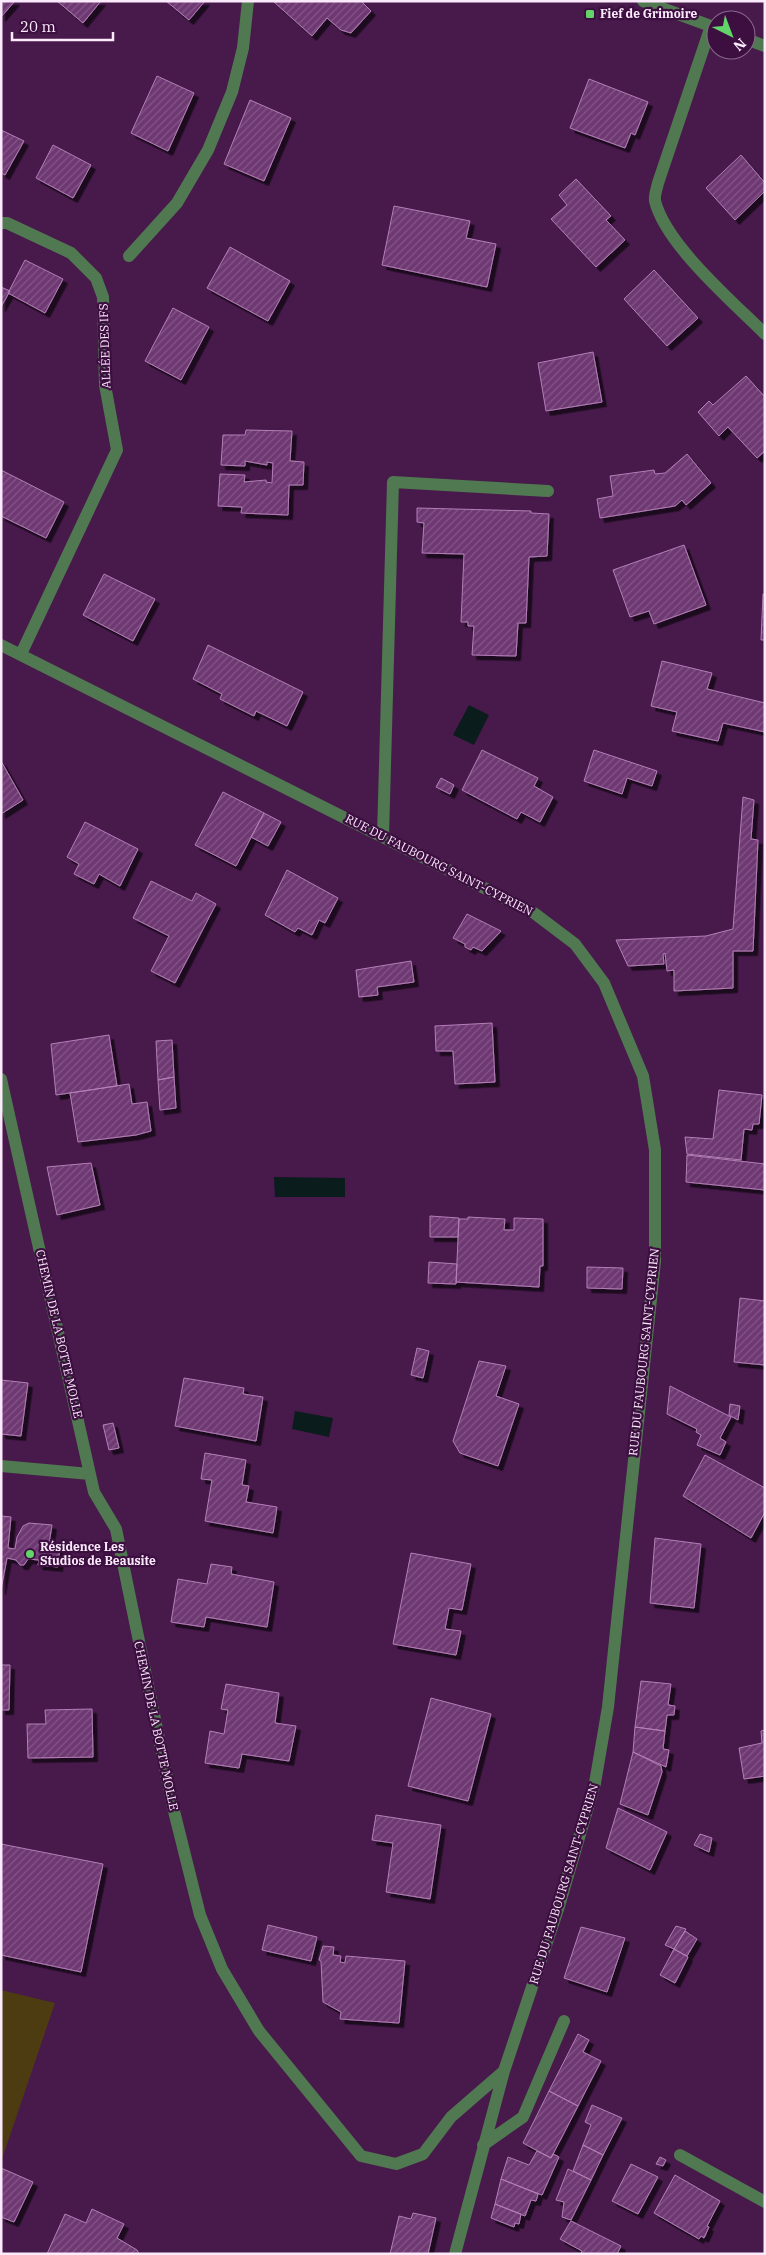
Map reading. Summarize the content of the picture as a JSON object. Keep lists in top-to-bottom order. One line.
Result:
{"streets":{"street":["ALLÉE DES IFS","RUE DU FAUBOURG SAINT-CYPRIEN","CHEMIN DE LA BOTTE MOLLE"]},"crossings":[["ALLÉE DES IFS","RUE DU FAUBOURG SAINT-CYPRIEN"],["RUE DU FAUBOURG SAINT-CYPRIEN","CHEMIN DE LA BOTTE MOLLE"]],"places":{"transit":["Fief de Grimoire"],"other":["Résidence Les Studios de Beausite"]},"scale_bar":"20 m","north":"bottom right"}
